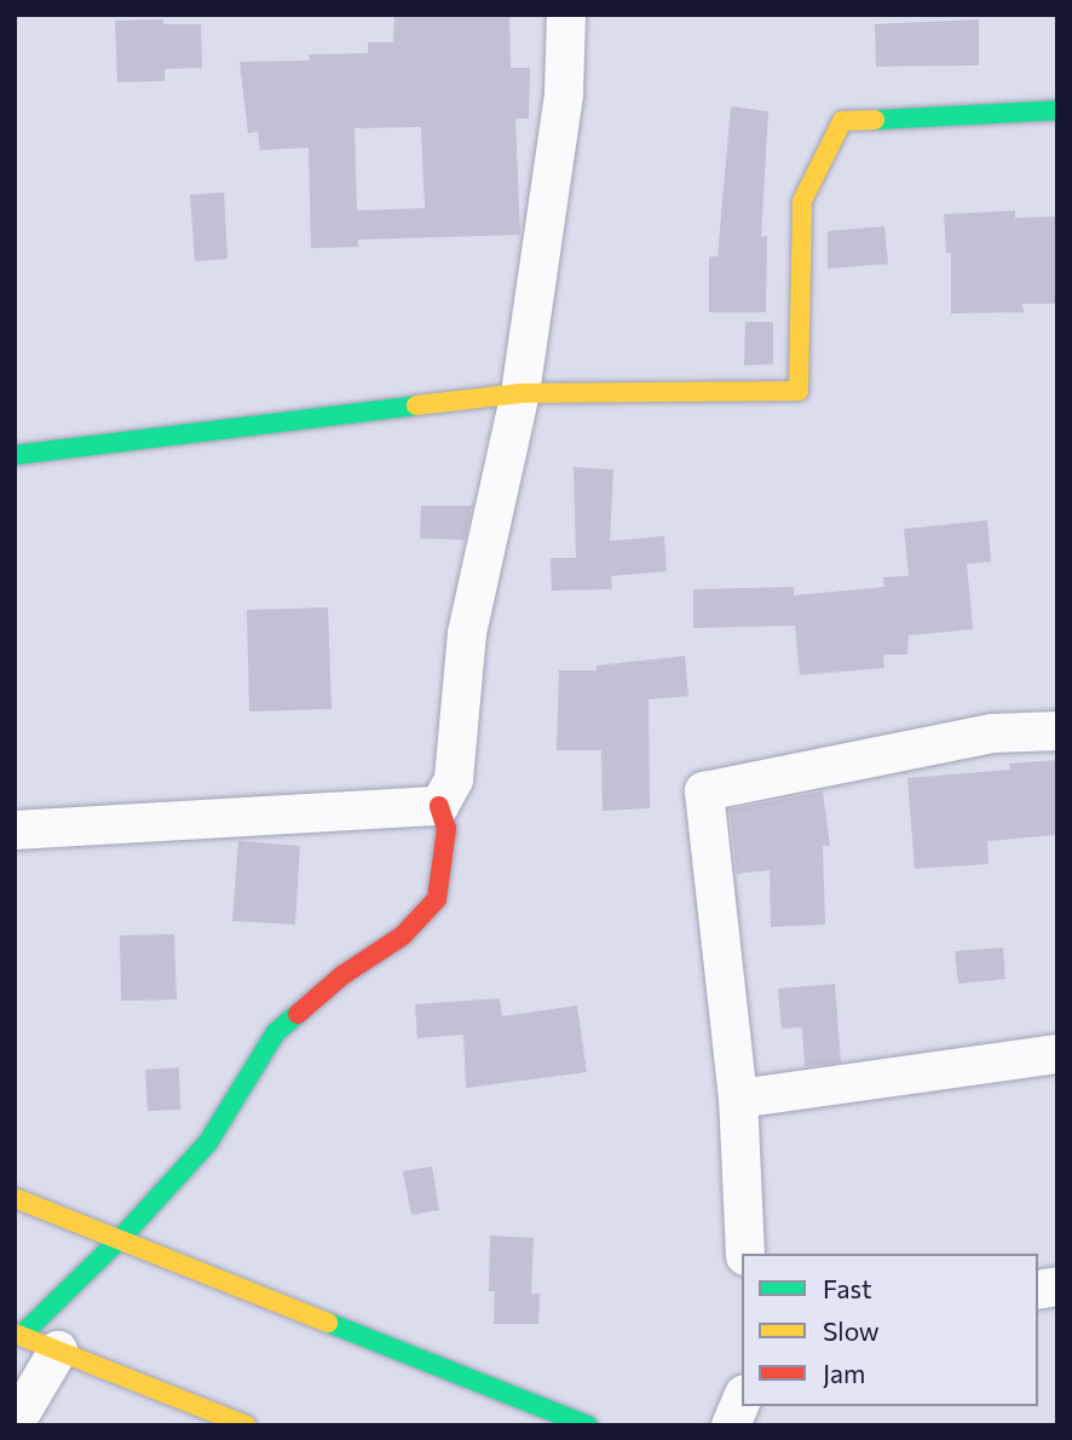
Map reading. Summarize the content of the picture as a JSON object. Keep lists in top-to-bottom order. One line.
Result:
{"legend":["Fast","Slow","Jam"]}
